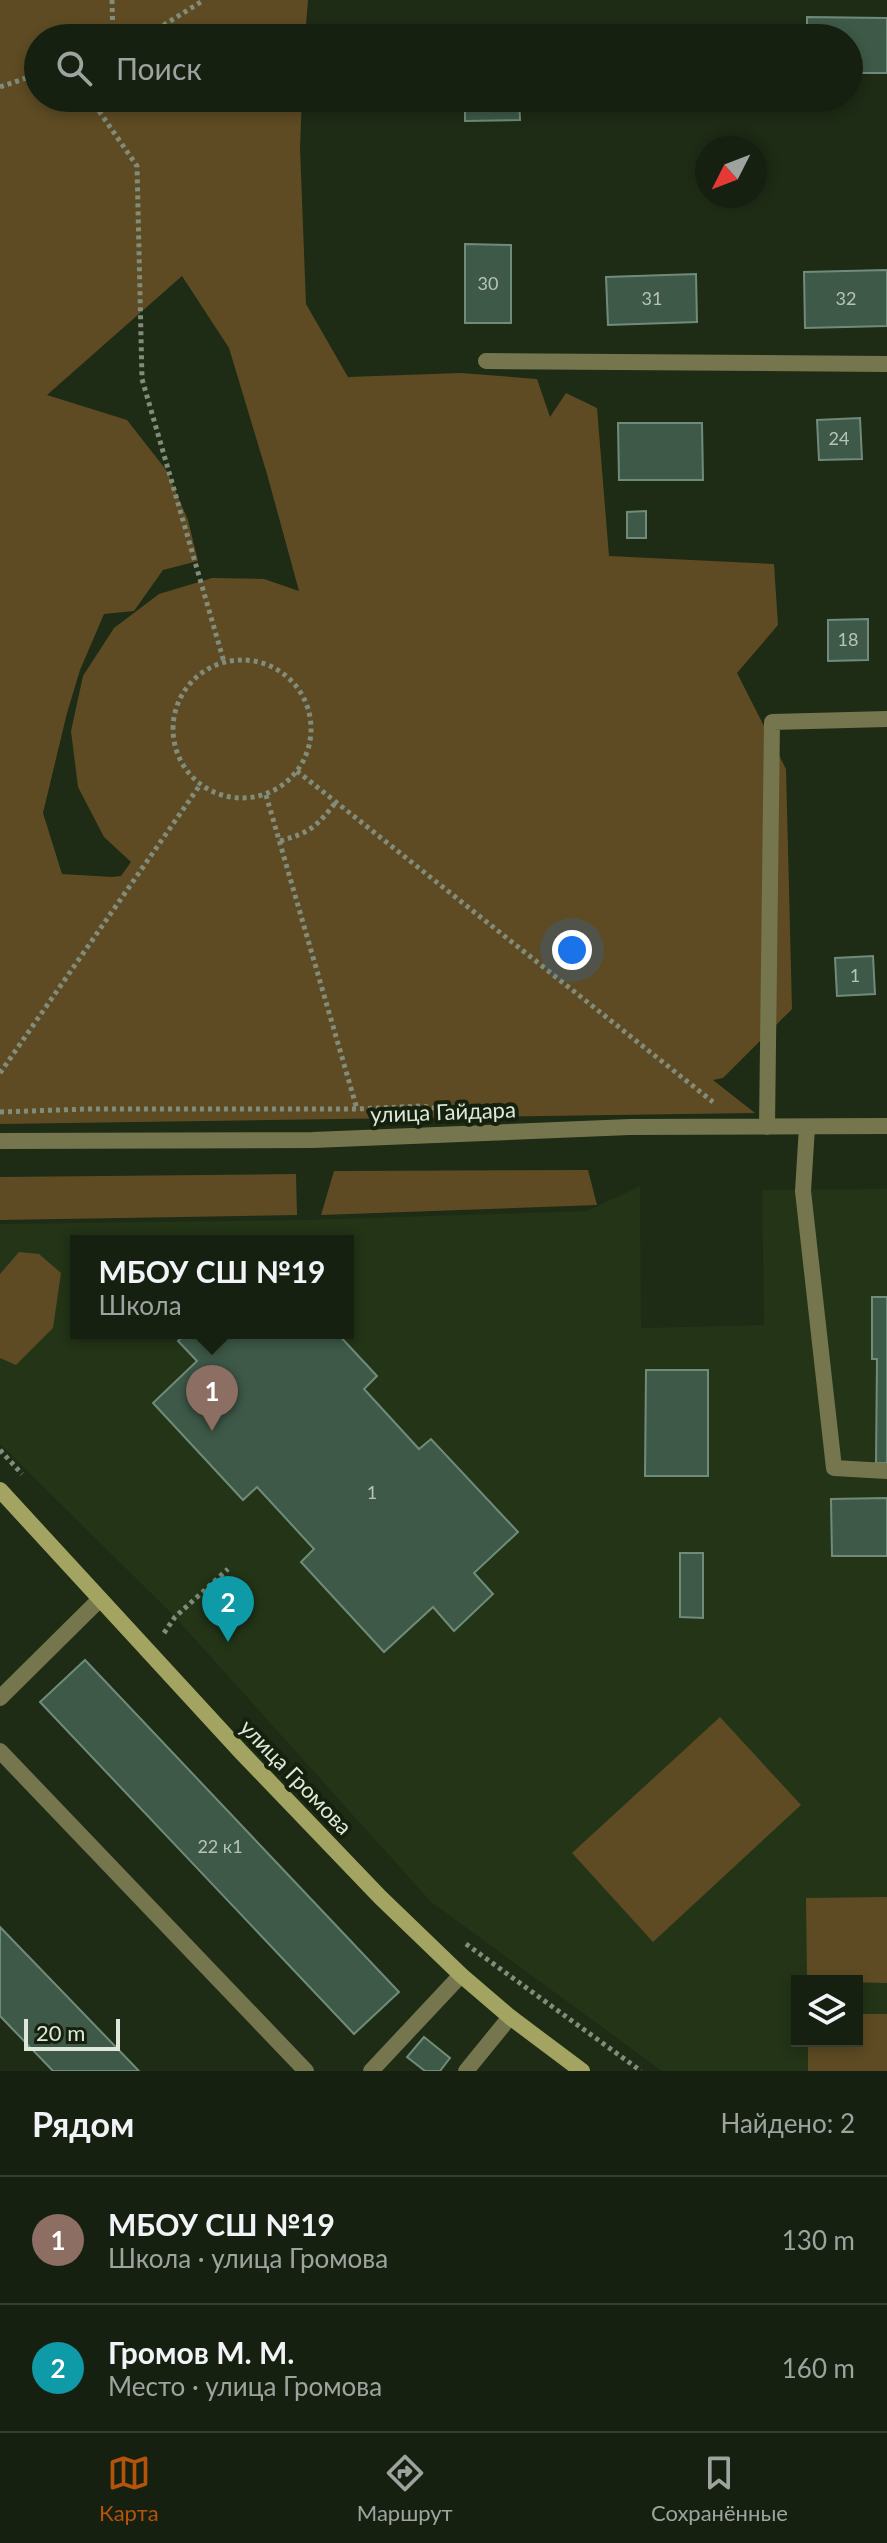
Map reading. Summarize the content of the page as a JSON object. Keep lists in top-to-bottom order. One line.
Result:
{"streets":{"street":["улица Гайдара","улица Громова"]},"house_numbers":["30","31","32","24","18","1","1","22 к1"],"scale_bar":"20 m","north":"bottom left","page":{"search":"Поиск","popup":["МБОУ СШ №19","Школа"],"pins":["1","2"],"scale":"20 m","heading":["Рядом","Найдено: 2"],"list":[{"mark":"1","name":"МБОУ СШ №19","note":"Школа · улица Громова","value":"130 m"},{"mark":"2","name":"Громов М. М.","note":"Место · улица Громова","value":"160 m"}],"nav":["Карта","Маршрут","Сохранённые"]}}
